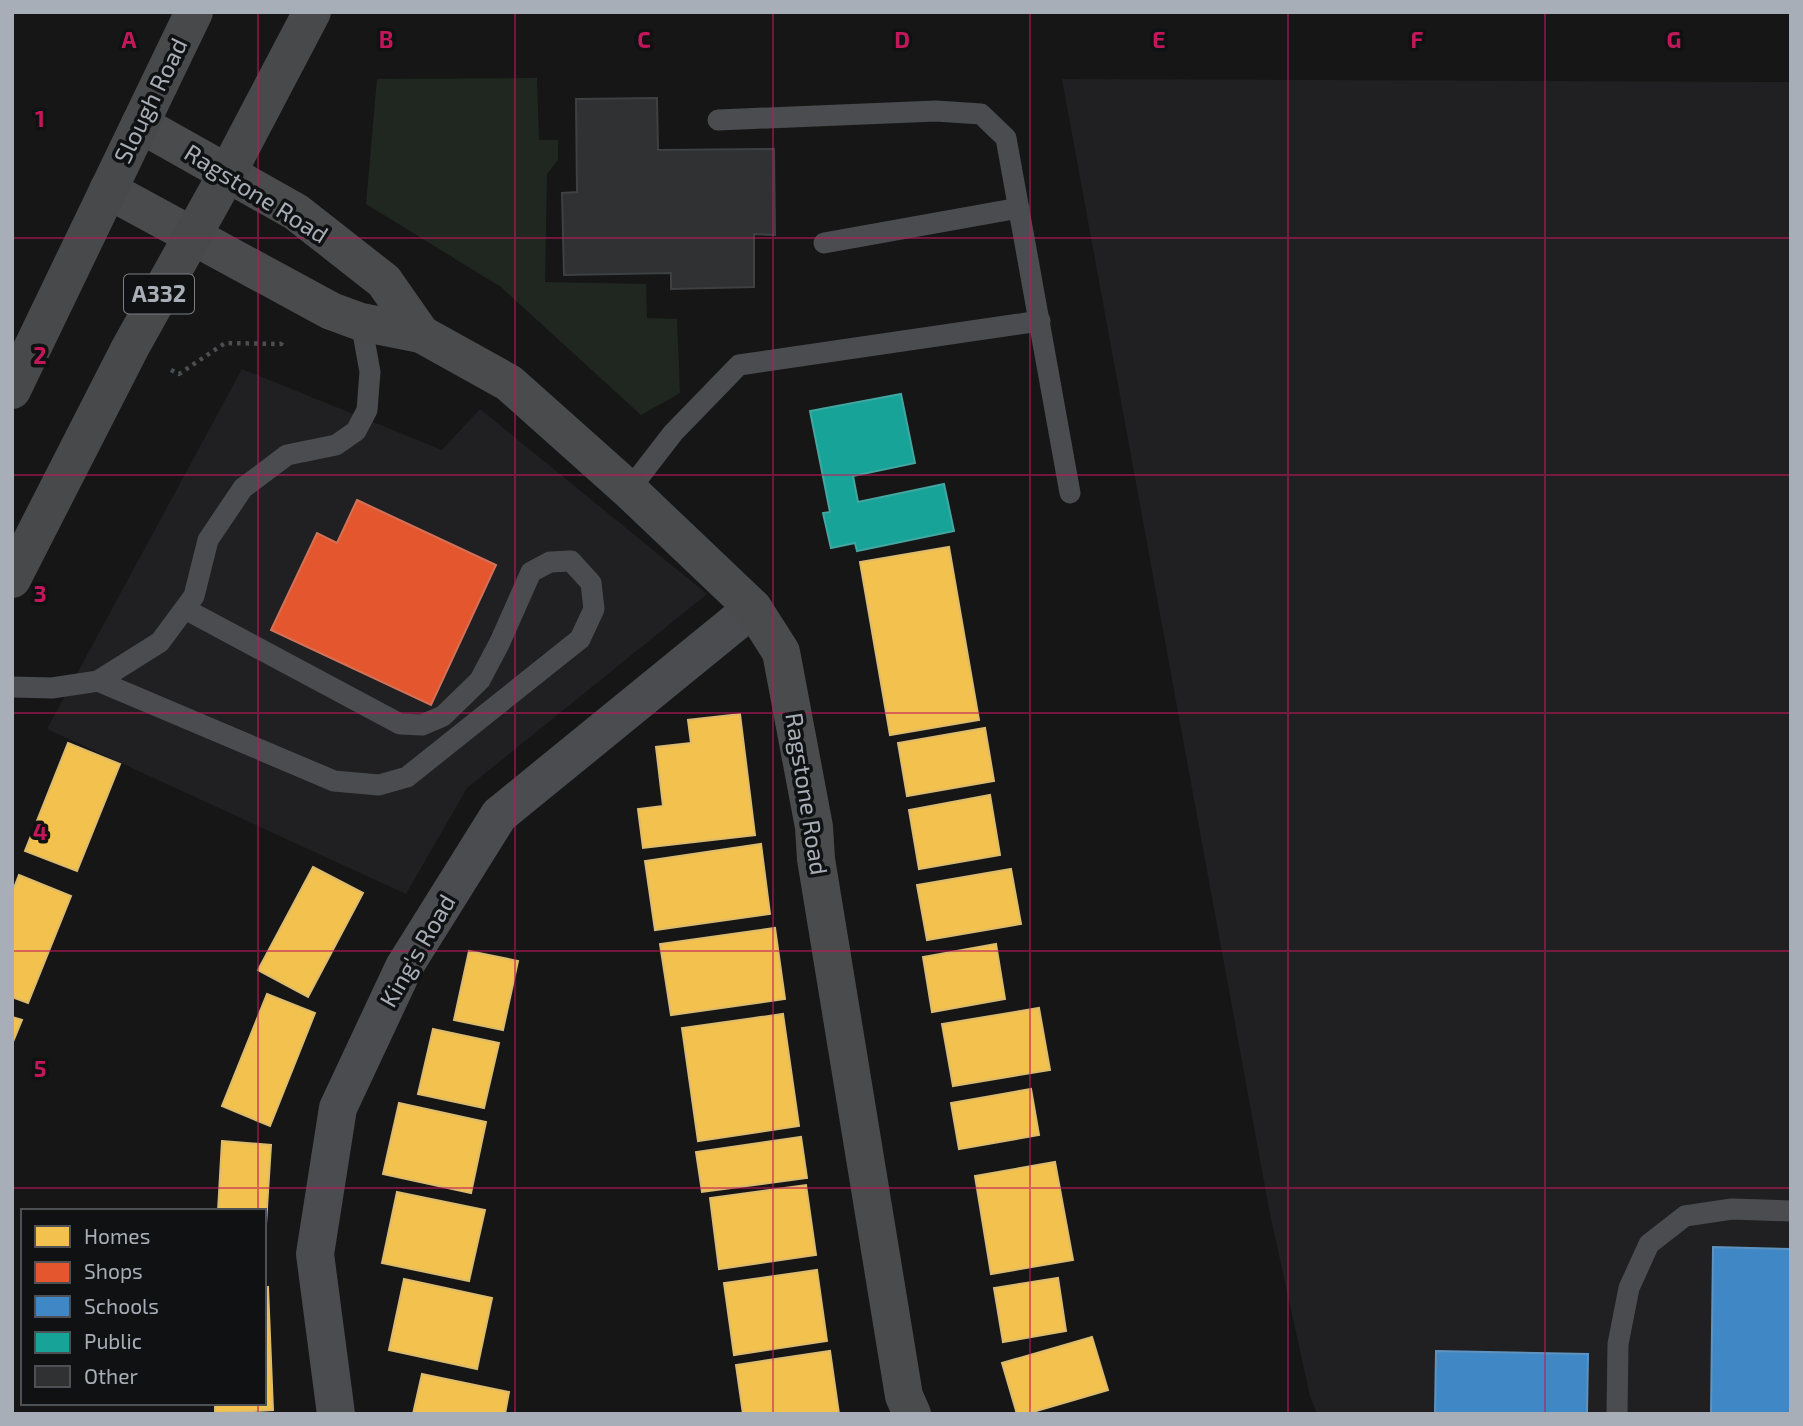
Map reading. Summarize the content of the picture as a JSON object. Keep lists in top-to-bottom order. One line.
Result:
{"streets":{"main road":["Slough Road","Ragstone Road","A332"],"street":["King's Road"]},"crossings":[["Slough Road","Ragstone Road"],["Ragstone Road","A332"],["Ragstone Road","King's Road"]],"legend":["Homes","Shops","Schools","Public","Other"],"grid":{"columns":["A","B","C","D","E","F","G"],"rows":["1","2","3","4","5"]}}
